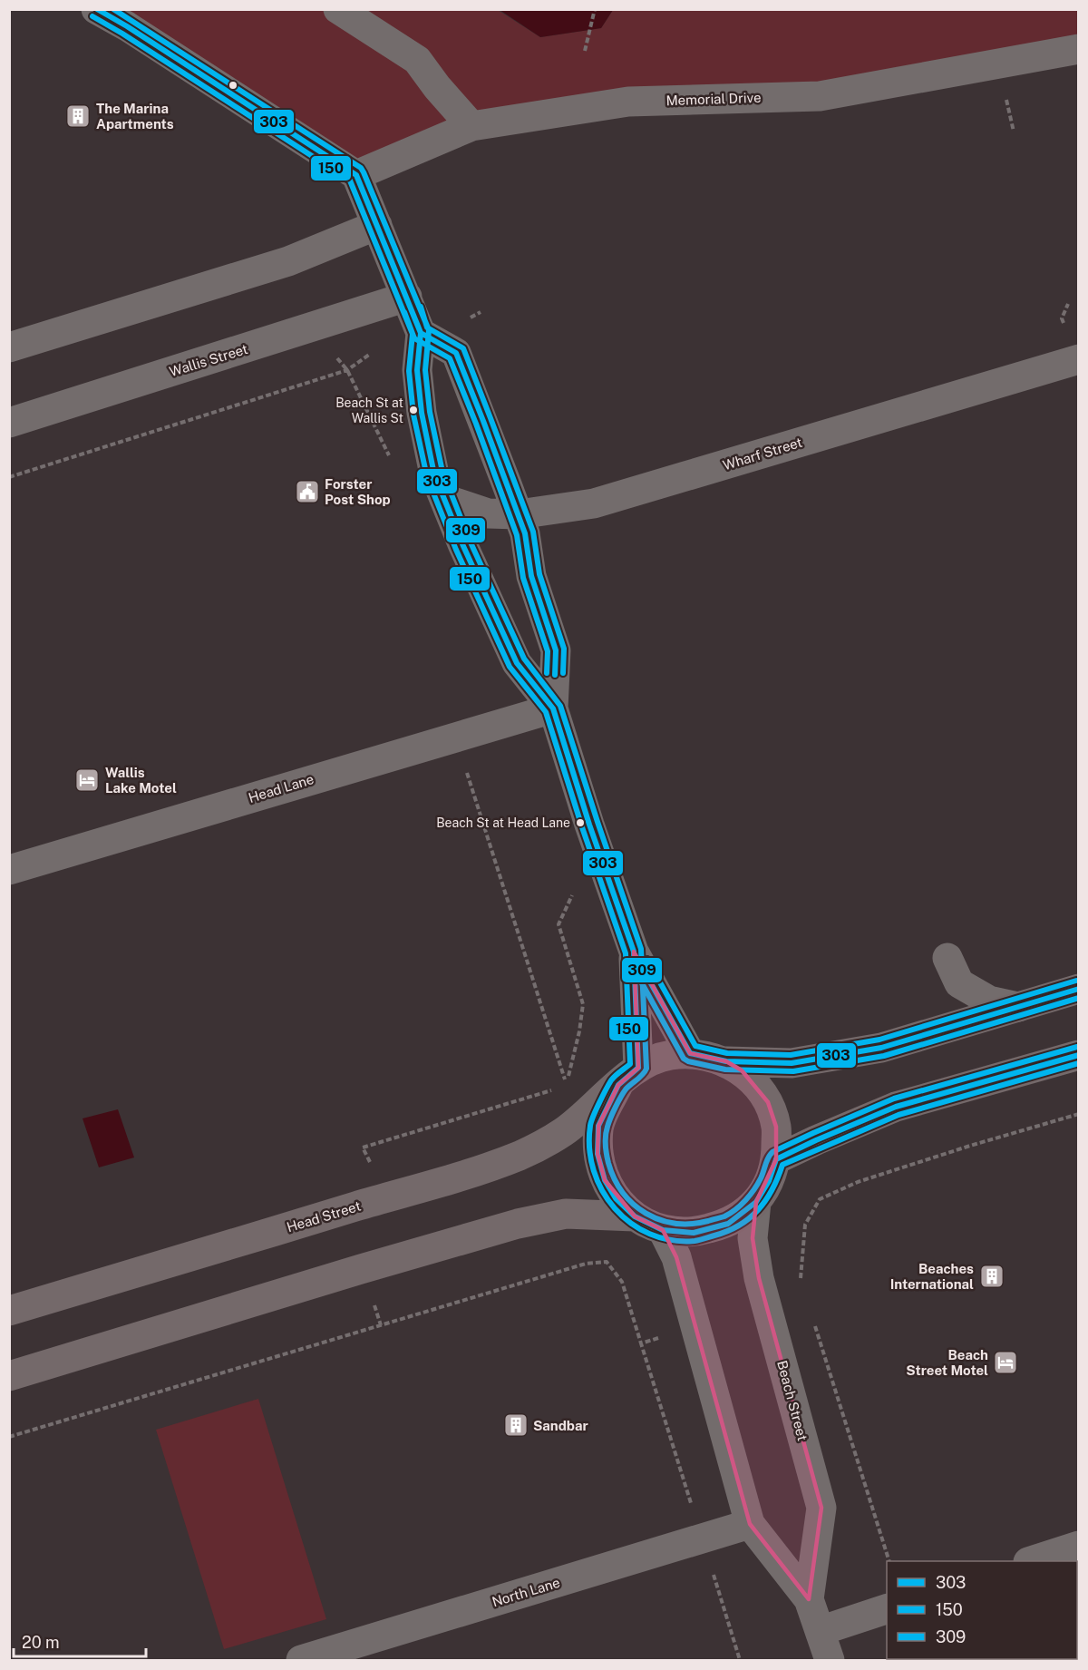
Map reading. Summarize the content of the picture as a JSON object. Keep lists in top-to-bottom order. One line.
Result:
{"streets":{"main road":["Head Street"],"street":["Memorial Drive","Wallis Street","Wharf Street","Head Lane","Beach Street","North Lane"]},"crossings":[["Head Street","Beach Street"],["Beach Street","North Lane"]],"places":{"building":["The Marina Apartments","Beaches International","Sandbar"],"other":["Beach St at Wallis St","Beach St at Head Lane"],"public building":["Forster Post Shop"],"hotel":["Wallis Lake Motel","Beach Street Motel"]},"lines":["transit line 303","transit line 309","transit line 150"],"legend":["303","150","309"],"scale_bar":"20 m"}
